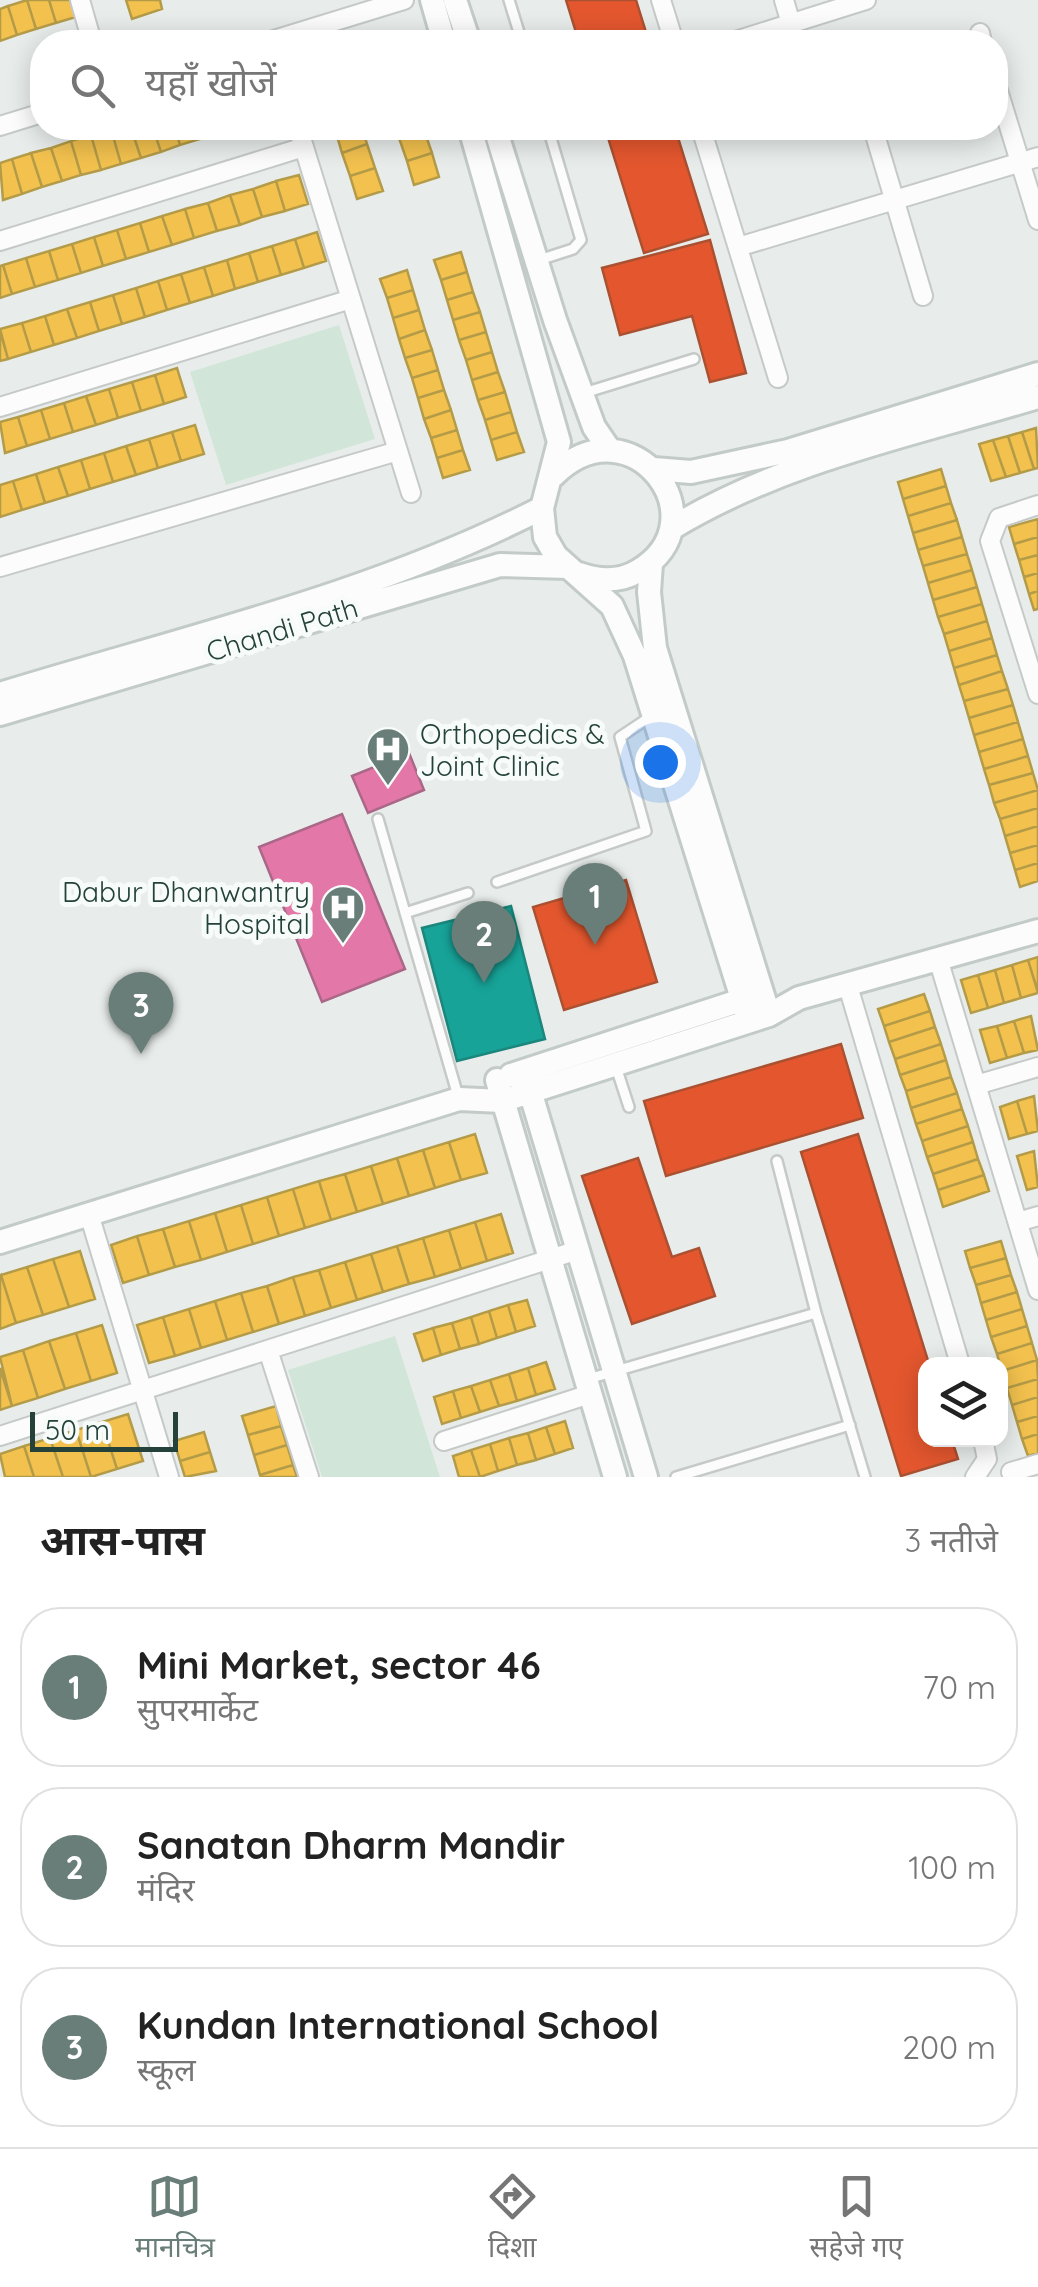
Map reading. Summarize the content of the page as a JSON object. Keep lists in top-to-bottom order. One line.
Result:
{"streets":{"street":["Chandi Path"]},"places":{"hospital":["Orthopedics & Joint Clinic","Dabur Dhanwantry Hospital"]},"scale_bar":"50 m","page":{"search":"यहाँ खोजें","pins":["1","2","3"],"scale":"50 m","heading":["आस-पास","3 नतीजे"],"list":[{"mark":"1","name":"Mini Market, sector 46","note":"सुपरमार्केट","value":"70 m"},{"mark":"2","name":"Sanatan Dharm Mandir","note":"मंदिर","value":"100 m"},{"mark":"3","name":"Kundan International School","note":"स्कूल","value":"200 m"}],"nav":["मानचित्र","दिशा","सहेजे गए"]}}
